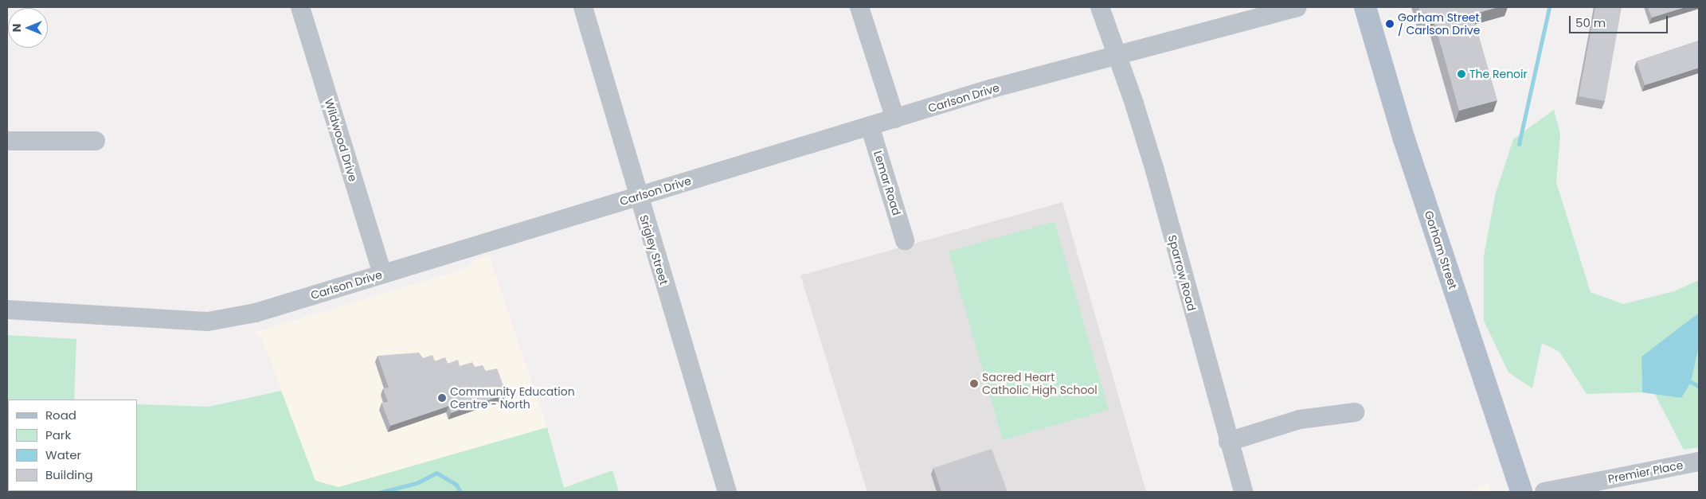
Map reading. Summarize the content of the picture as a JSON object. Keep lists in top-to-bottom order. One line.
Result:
{"streets":{"main road":["Gorham Street"],"street":["Carlson Drive","Wildwood Drive","Lemar Road","Srigley Street","Sparrow Road","Premier Place"]},"crossings":[["Carlson Drive","Wildwood Drive"],["Carlson Drive","Lemar Road"],["Carlson Drive","Srigley Street"],["Carlson Drive","Sparrow Road"]],"places":["Gorham Street / Carlson Drive","The Renoir","Sacred Heart Catholic High School","Community Education Centre - North"],"legend":["Road","Park","Water","Building"],"scale_bar":"50 m","north":"left"}
